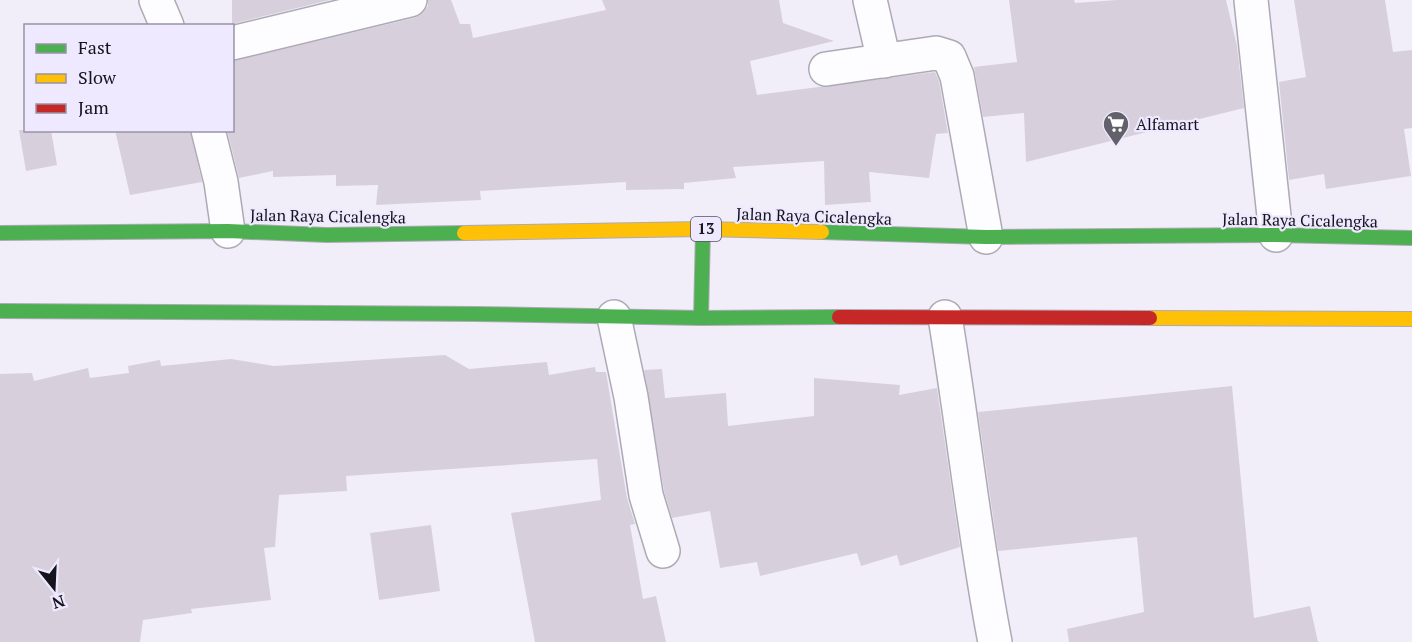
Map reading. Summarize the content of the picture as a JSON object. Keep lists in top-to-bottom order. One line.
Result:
{"streets":{"highway":["Jalan Raya Cicalengka","13"]},"places":{"supermarket":["Alfamart"]},"legend":["Fast","Slow","Jam"],"north":"bottom"}
